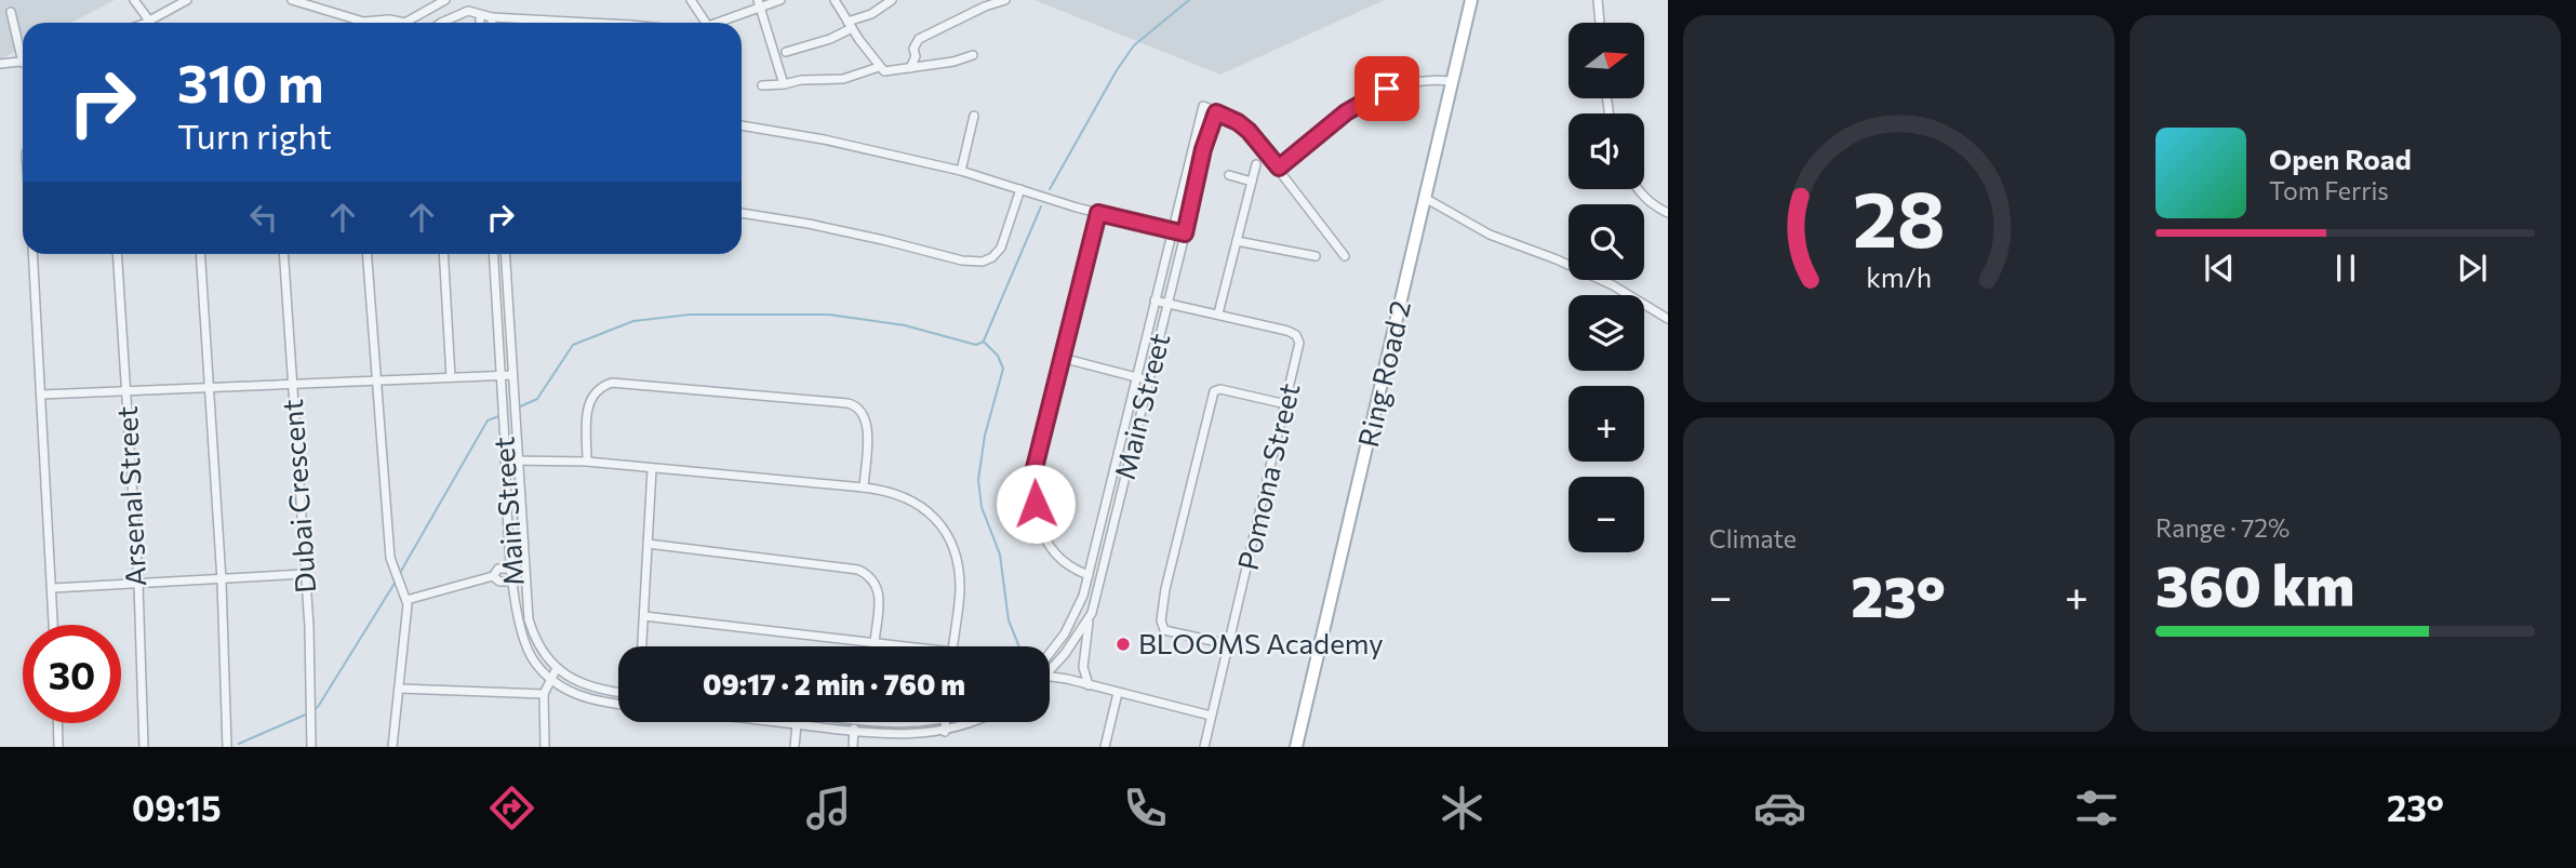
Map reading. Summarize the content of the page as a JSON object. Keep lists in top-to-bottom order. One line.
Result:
{"streets":{"main road":["Ring Road 2"],"street":["Main Street","Pomona Street","Arsenal Street","Dubai Crescent"]},"crossings":[["Main Street","Pomona Street"]],"places":["BLOOMS Academy"],"north":"right","page":{"map_buttons":["+","−"],"turn":["310 m","Turn right"],"song":["Open Road","Tom Ferris"],"tile":["Climate",["Range · 72%","360 km"]],"heat":["−","23°","+"],"limit":"30","trip":"09:17 · 2 min · 760 m","tabs":["09:15","23°"],"gauge":["28","km/h"]}}
